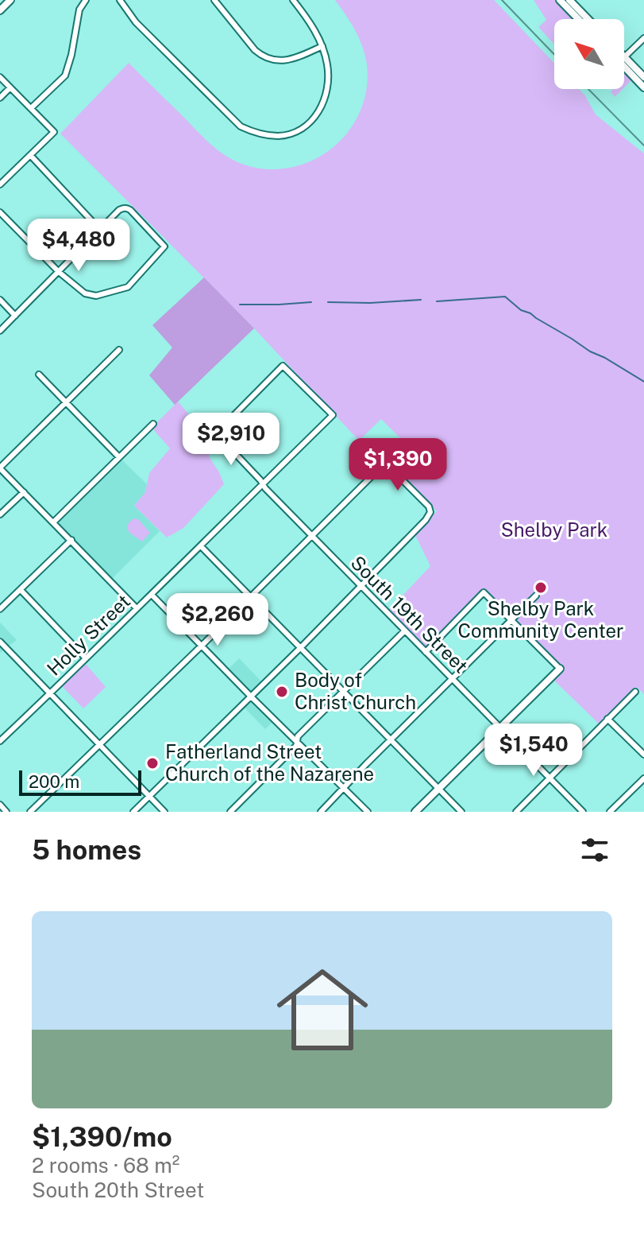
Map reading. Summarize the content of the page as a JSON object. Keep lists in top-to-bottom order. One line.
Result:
{"streets":{"street":["South 19th Street","Holly Street"]},"crossings":[["South 19th Street","Holly Street"]],"parks":["Shelby Park"],"places":["Shelby Park Community Center","Body of Christ Church","Fatherland Street Church of the Nazarene"],"scale_bar":"200 m","north":"top left","page":{"price":["$4,480","$2,910","$1,390","$2,260","$1,540"],"scale":"200 m","heading":"5 homes","list":[{"name":"$1,390/mo","note":"2 rooms · 68 m² · South 20th Street"}]}}
